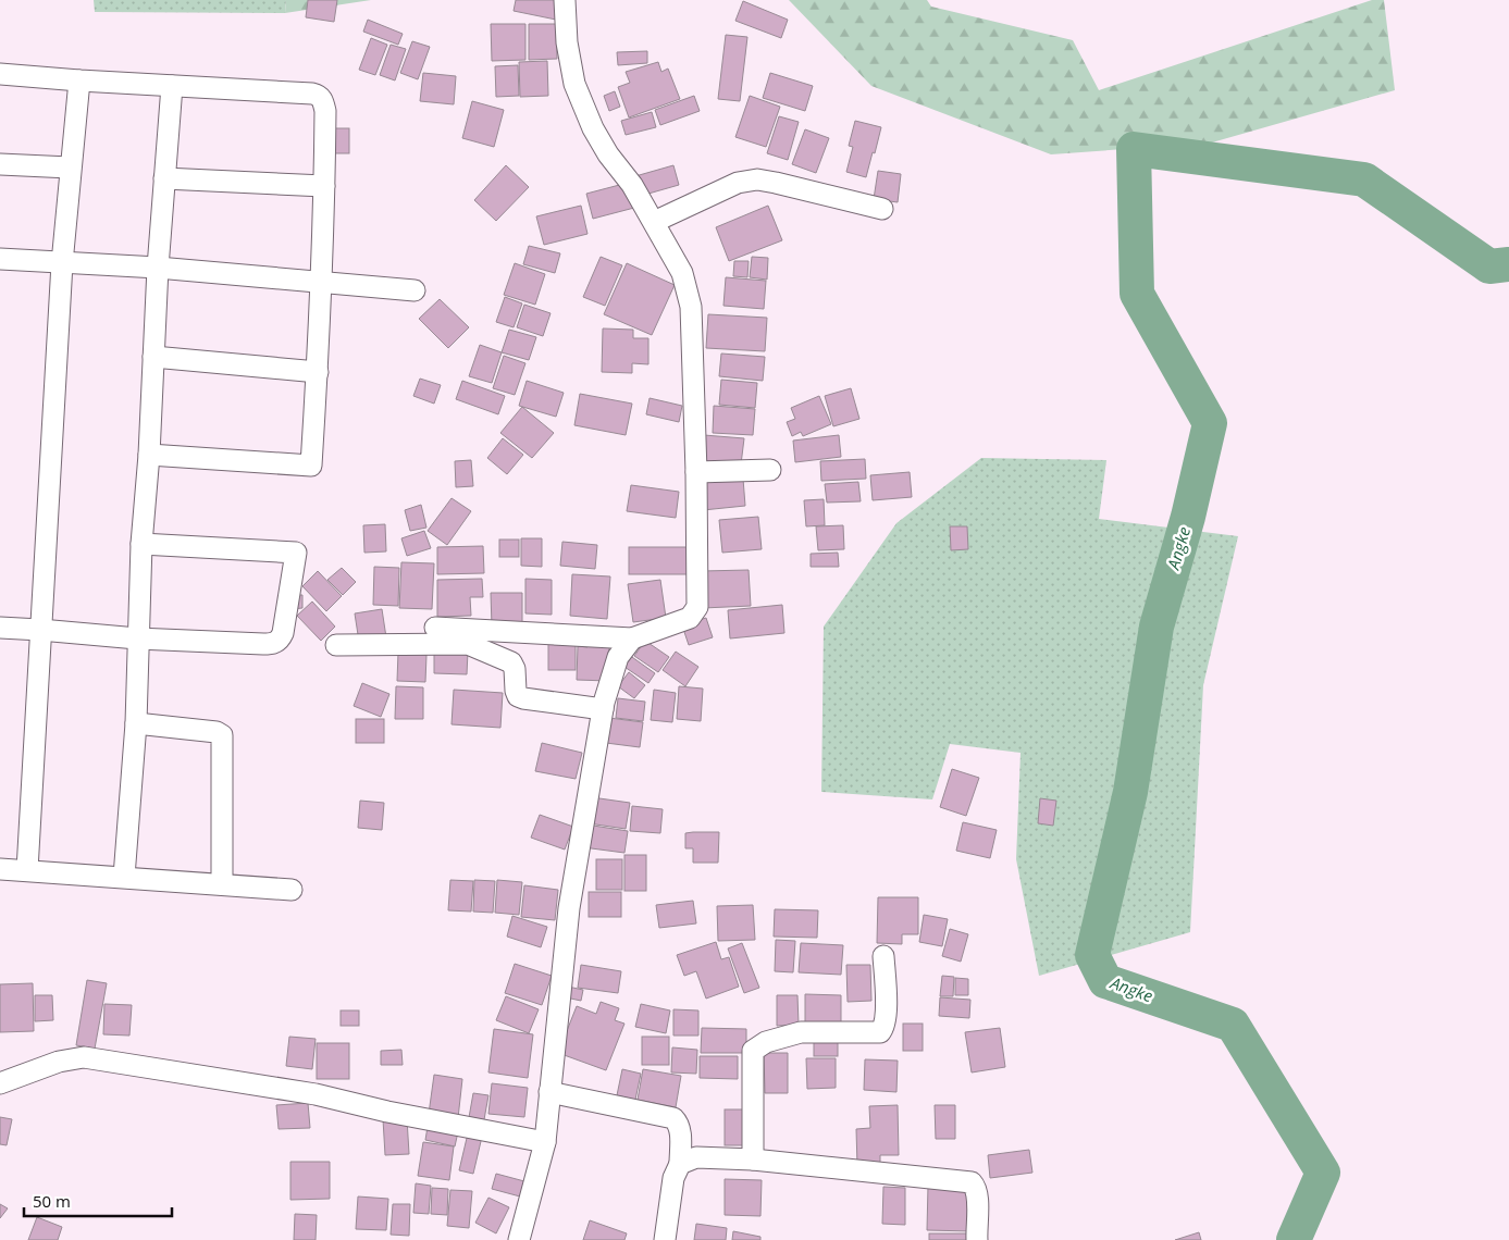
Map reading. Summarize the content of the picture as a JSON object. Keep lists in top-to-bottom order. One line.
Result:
{"water":["Angke"],"scale_bar":"50 m"}
